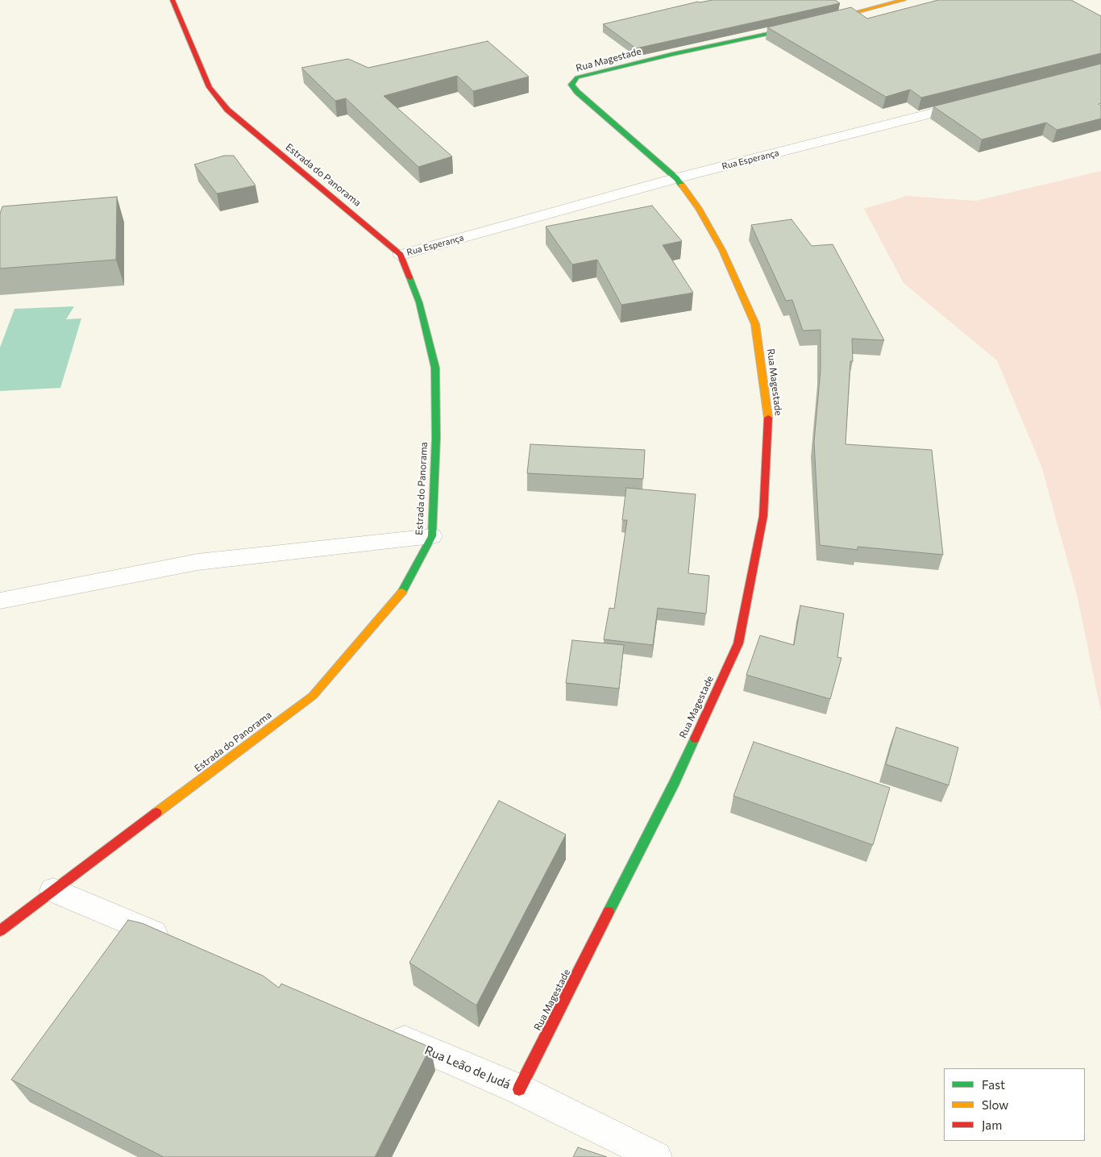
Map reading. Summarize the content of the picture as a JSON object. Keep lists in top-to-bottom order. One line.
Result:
{"streets":{"street":["Rua Magestade","Rua Esperança","Estrada do Panorama","Rua Leão de Judá"]},"crossings":[["Rua Magestade","Rua Esperança"],["Rua Magestade","Rua Leão de Judá"],["Rua Esperança","Estrada do Panorama"]],"legend":["Fast","Slow","Jam"]}
